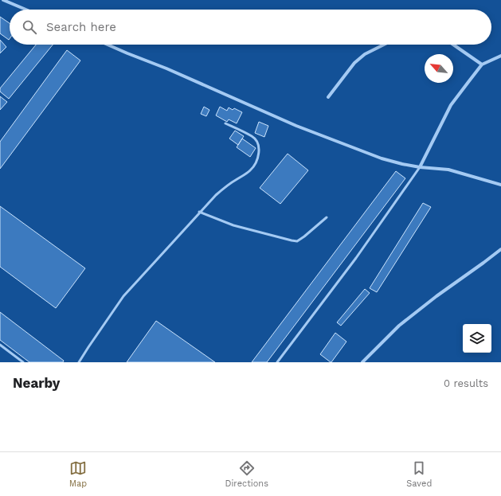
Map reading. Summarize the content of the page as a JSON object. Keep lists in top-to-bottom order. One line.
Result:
{"north":"top left","page":{"search":"Search here","heading":["Nearby","0 results"],"nav":["Map","Directions","Saved"]}}
